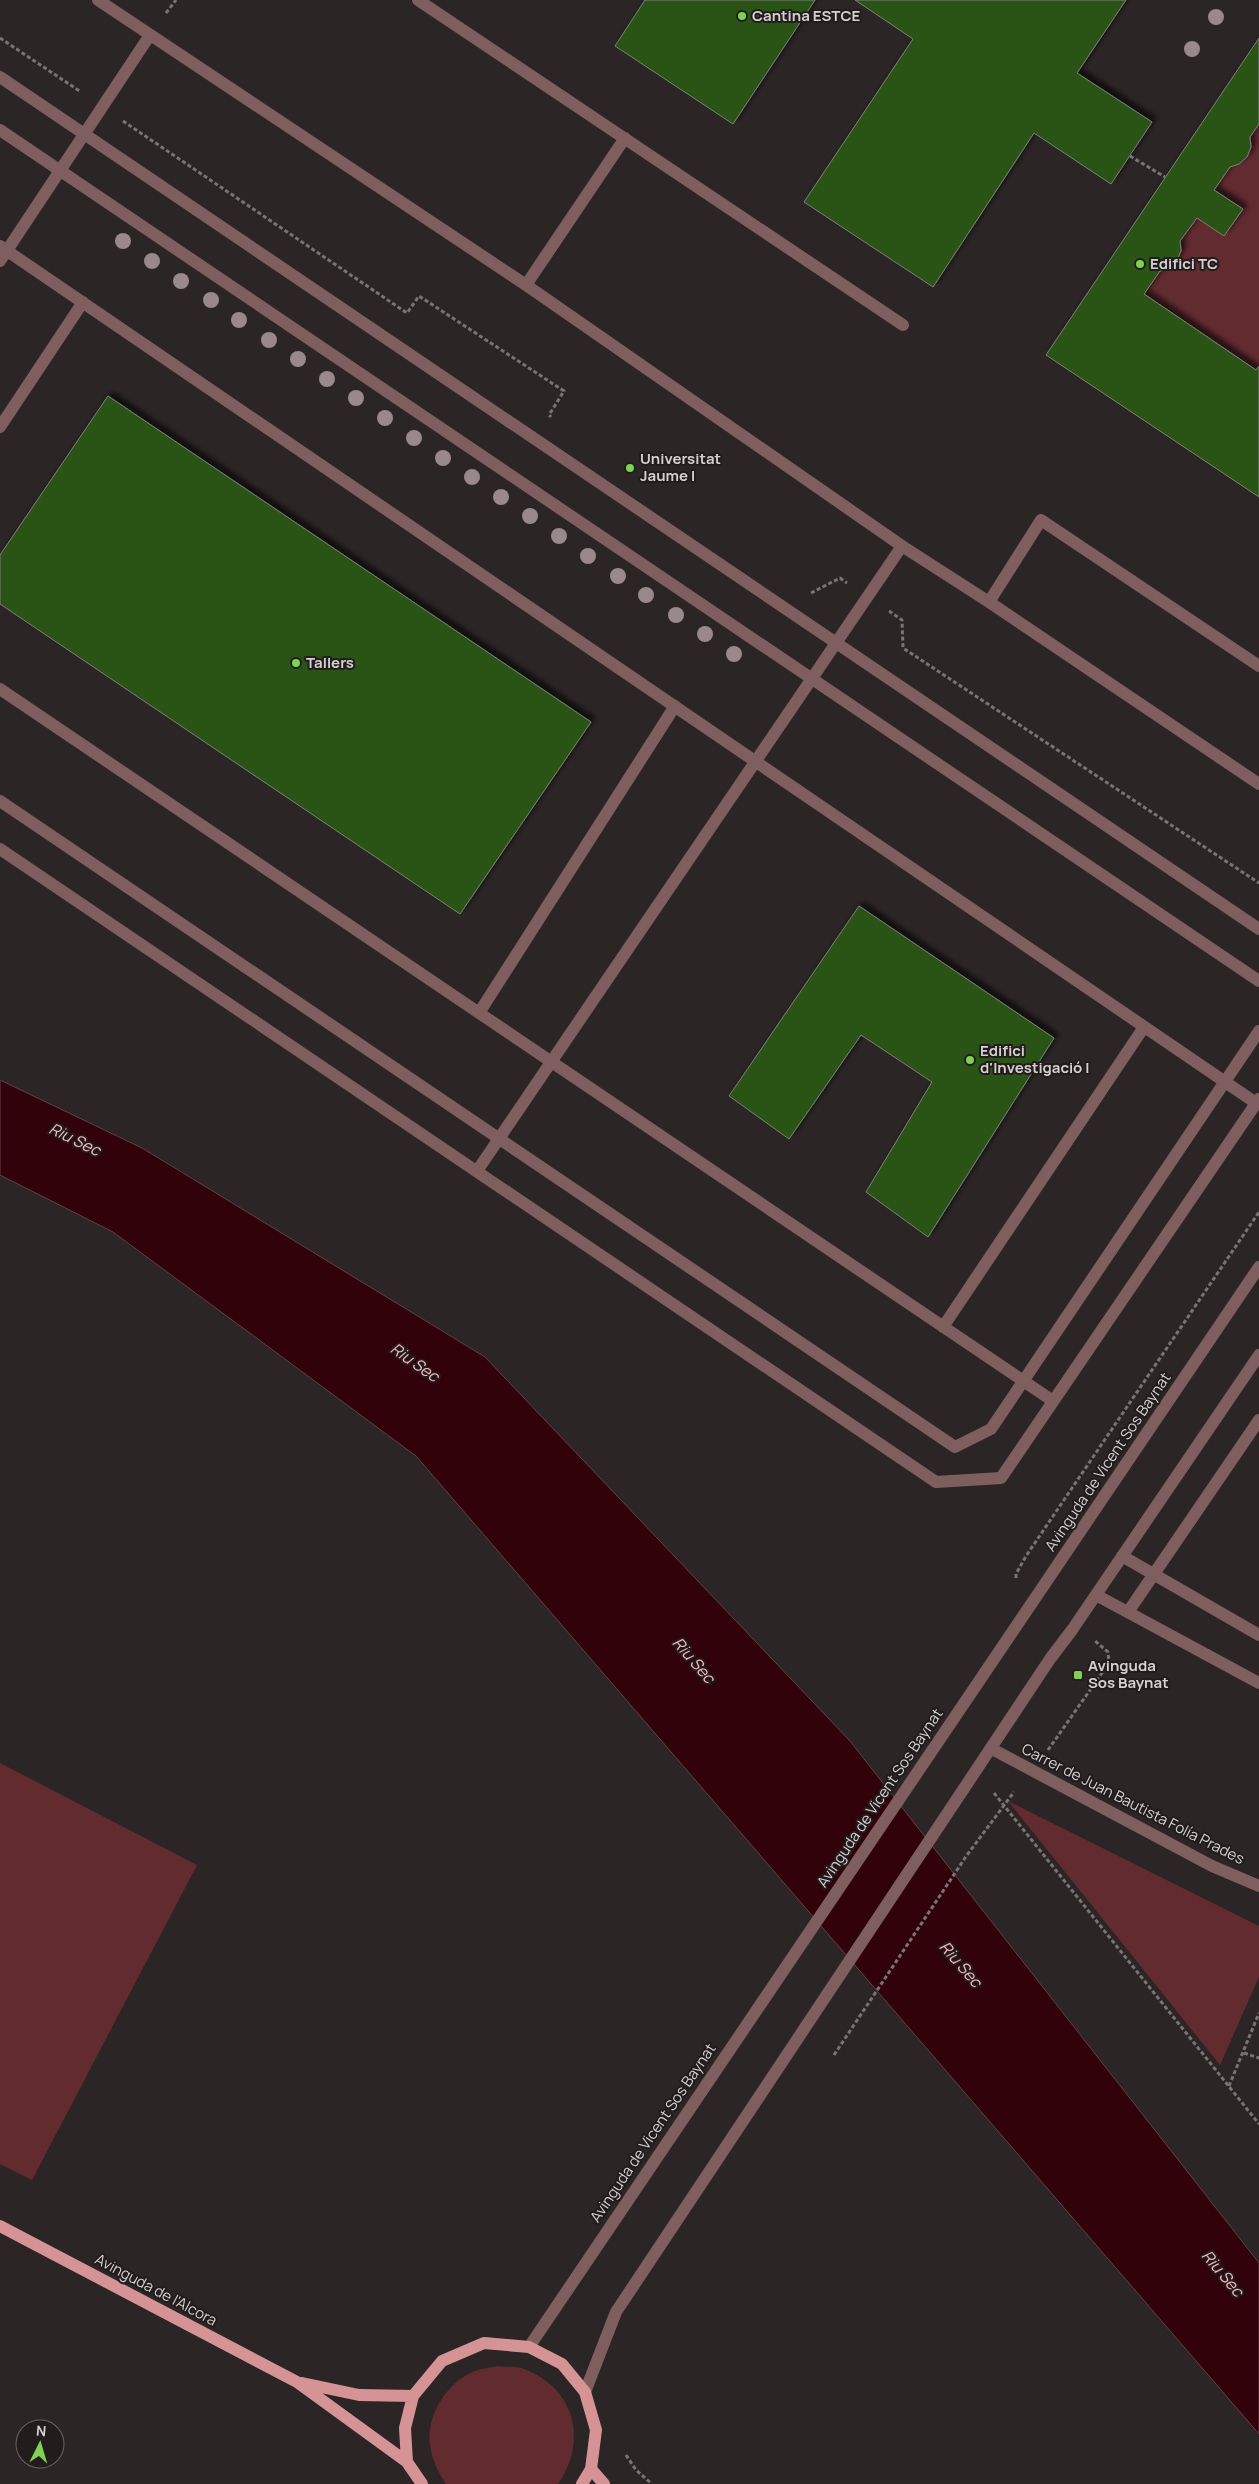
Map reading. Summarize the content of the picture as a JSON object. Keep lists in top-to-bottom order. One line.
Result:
{"streets":{"main road":["Avinguda de l'Alcora"],"street":["Avinguda de Vicent Sos Baynat","Carrer de Juan Bautista Folía Prades"]},"water":["Riu Sec"],"places":{"other":["Cantina ESTCE","Edifici TC","Universitat Jaume I","Tallers","Edifici d'Investigació I"],"transit":["Avinguda Sos Baynat"]},"north":"top"}
